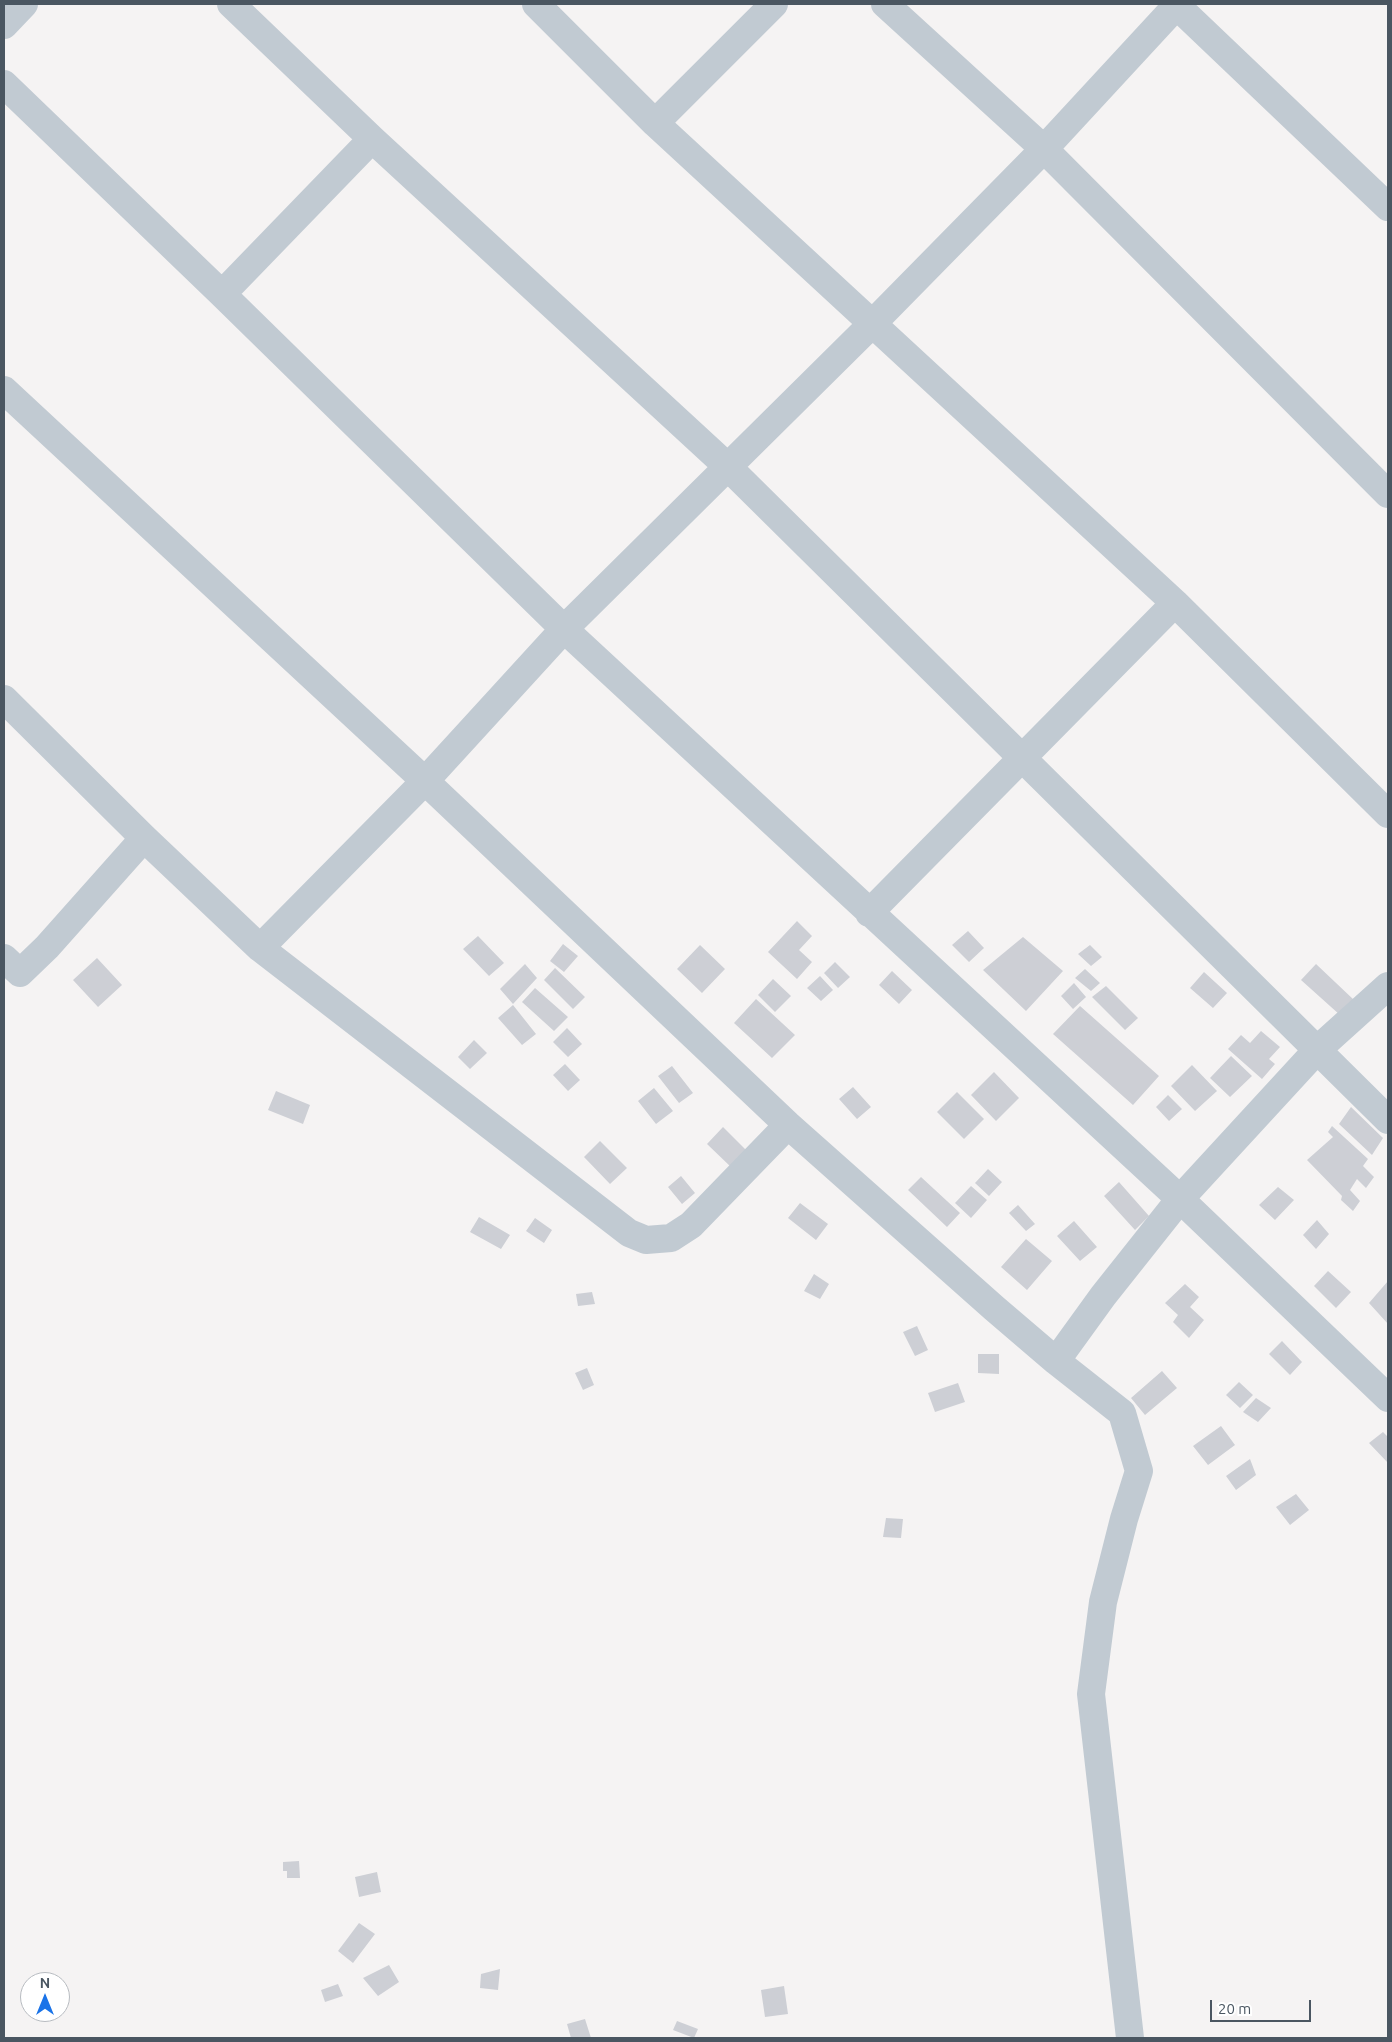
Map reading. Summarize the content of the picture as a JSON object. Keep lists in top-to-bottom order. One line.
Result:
{"scale_bar":"20 m","north":"top"}
